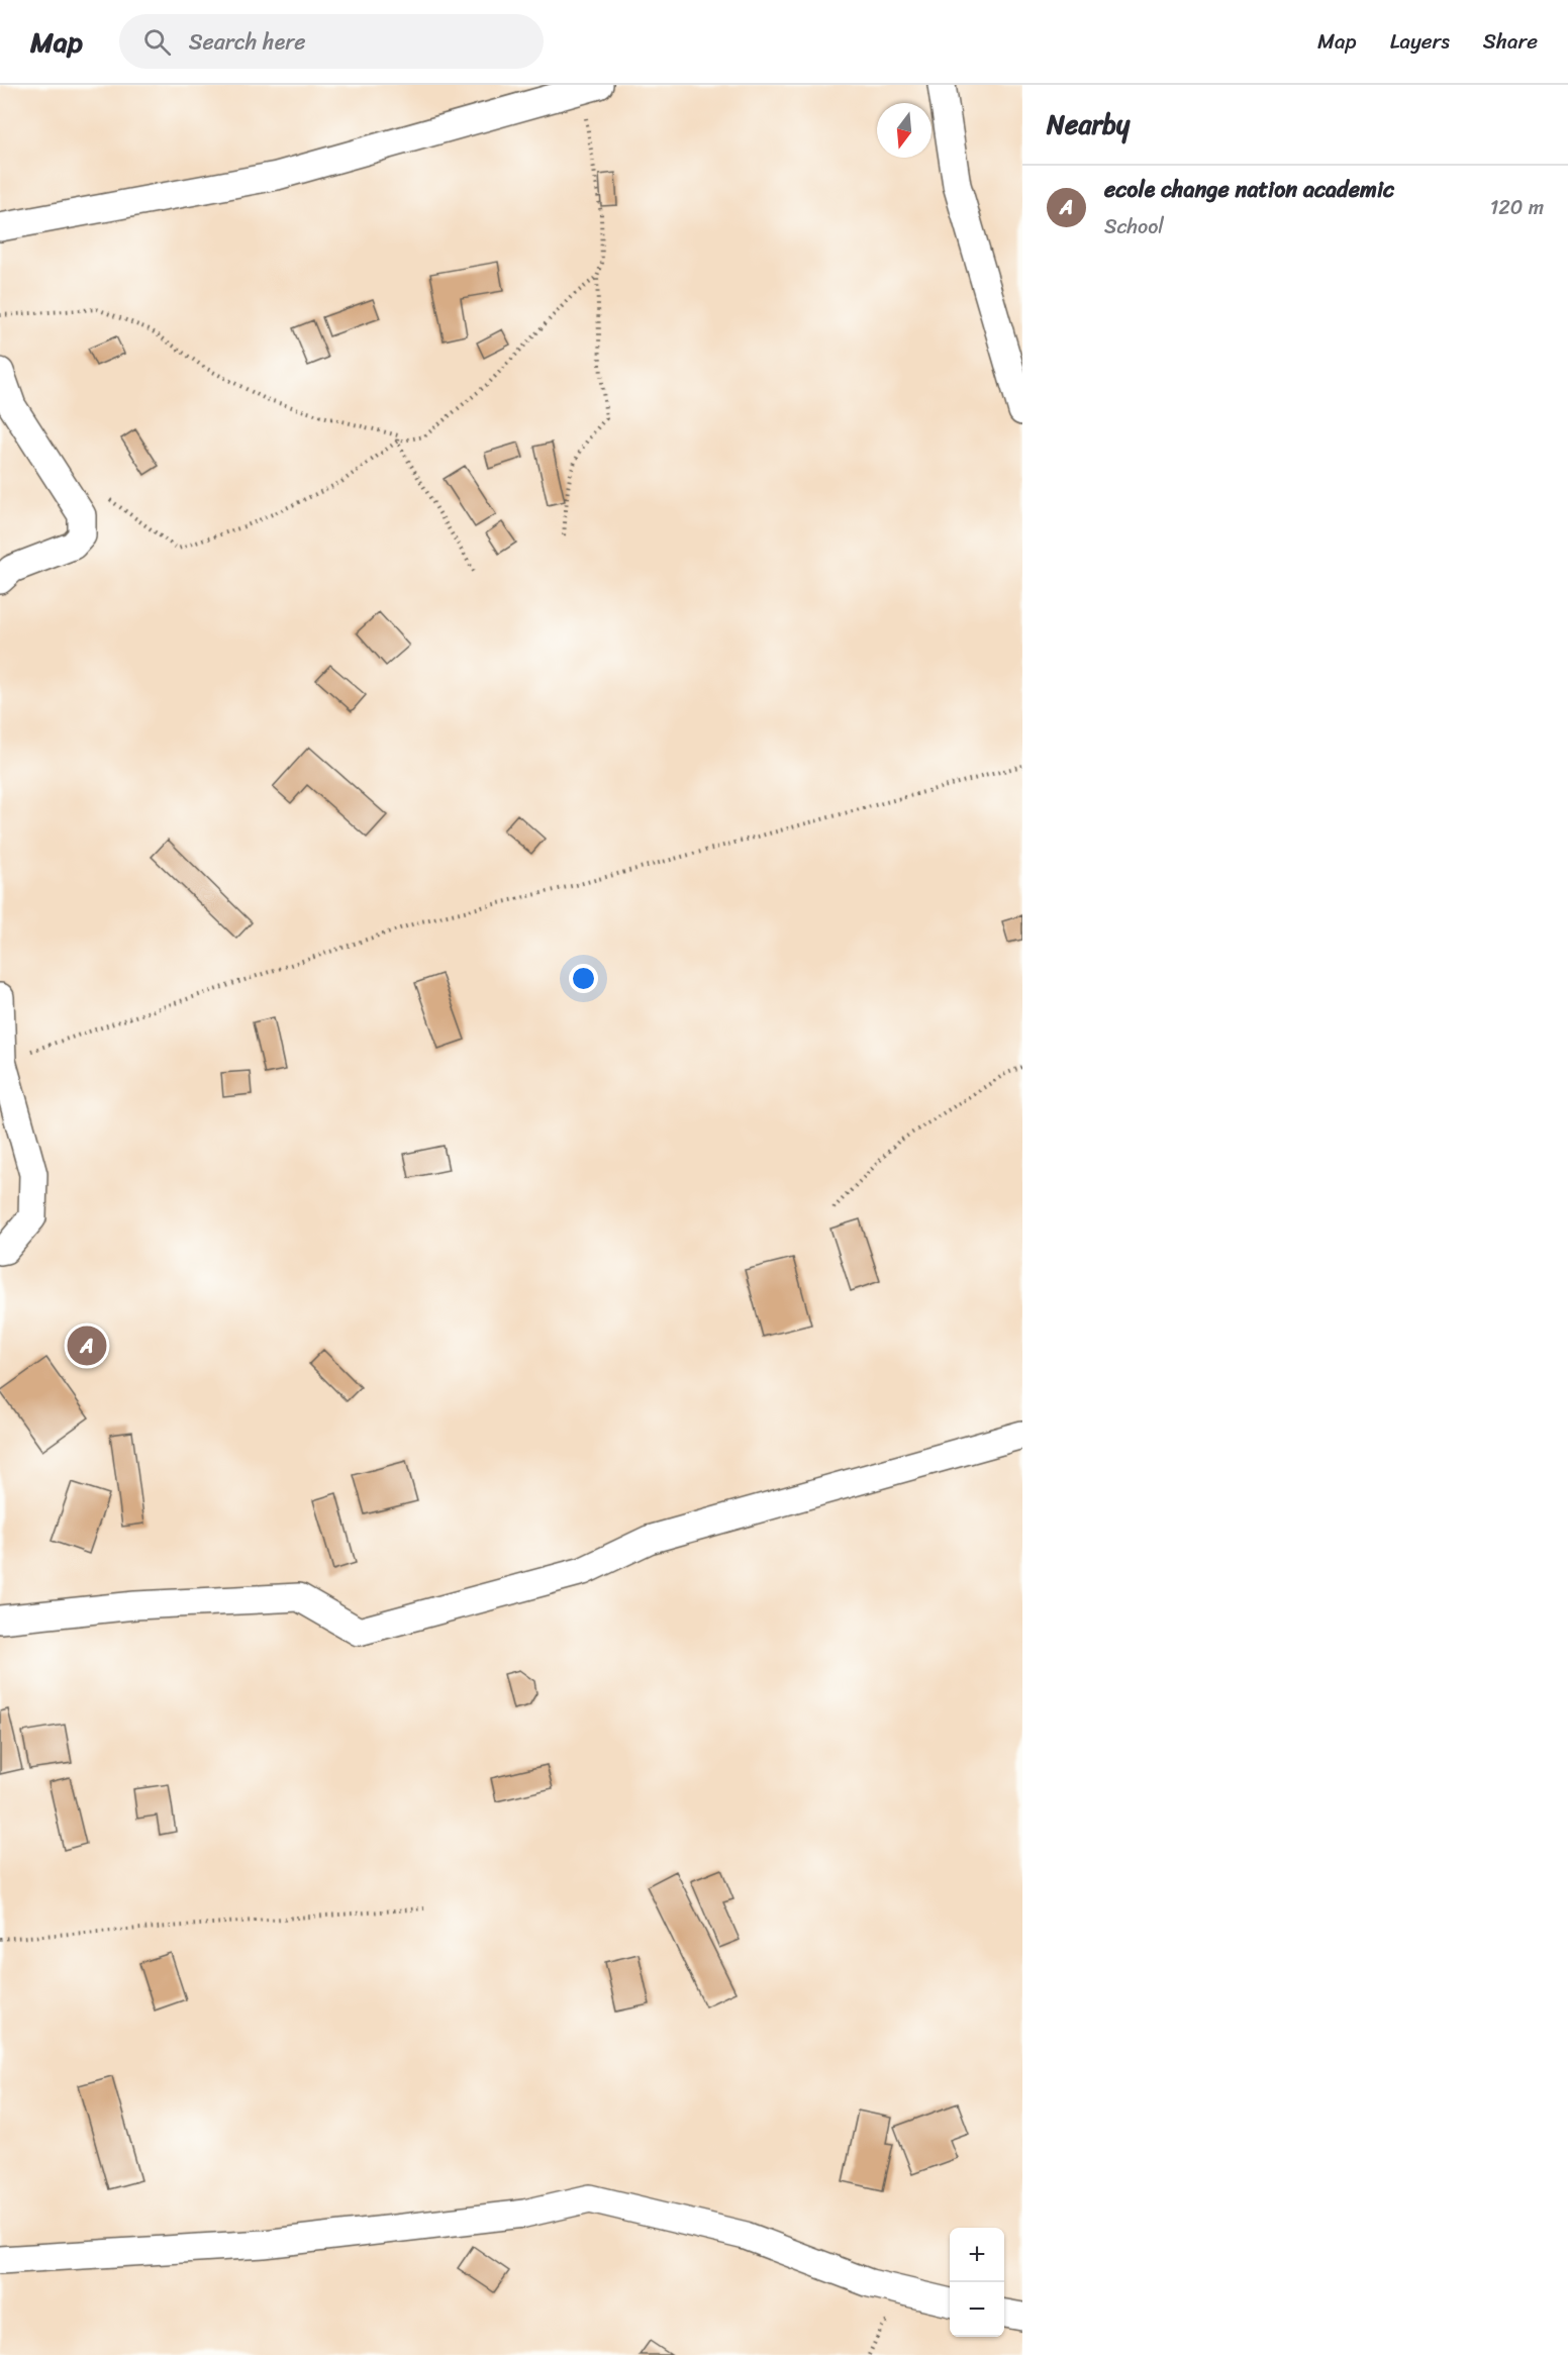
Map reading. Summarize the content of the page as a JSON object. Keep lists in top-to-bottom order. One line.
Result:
{"north":"bottom","page":{"header":"Map","search":"Search here","nav":["Map","Layers","Share"],"heading":"Nearby","list":[{"mark":"A","name":"ecole change nation academic","note":"School","value":"120 m"}],"pins":"A","map_buttons":["+","−"]}}
